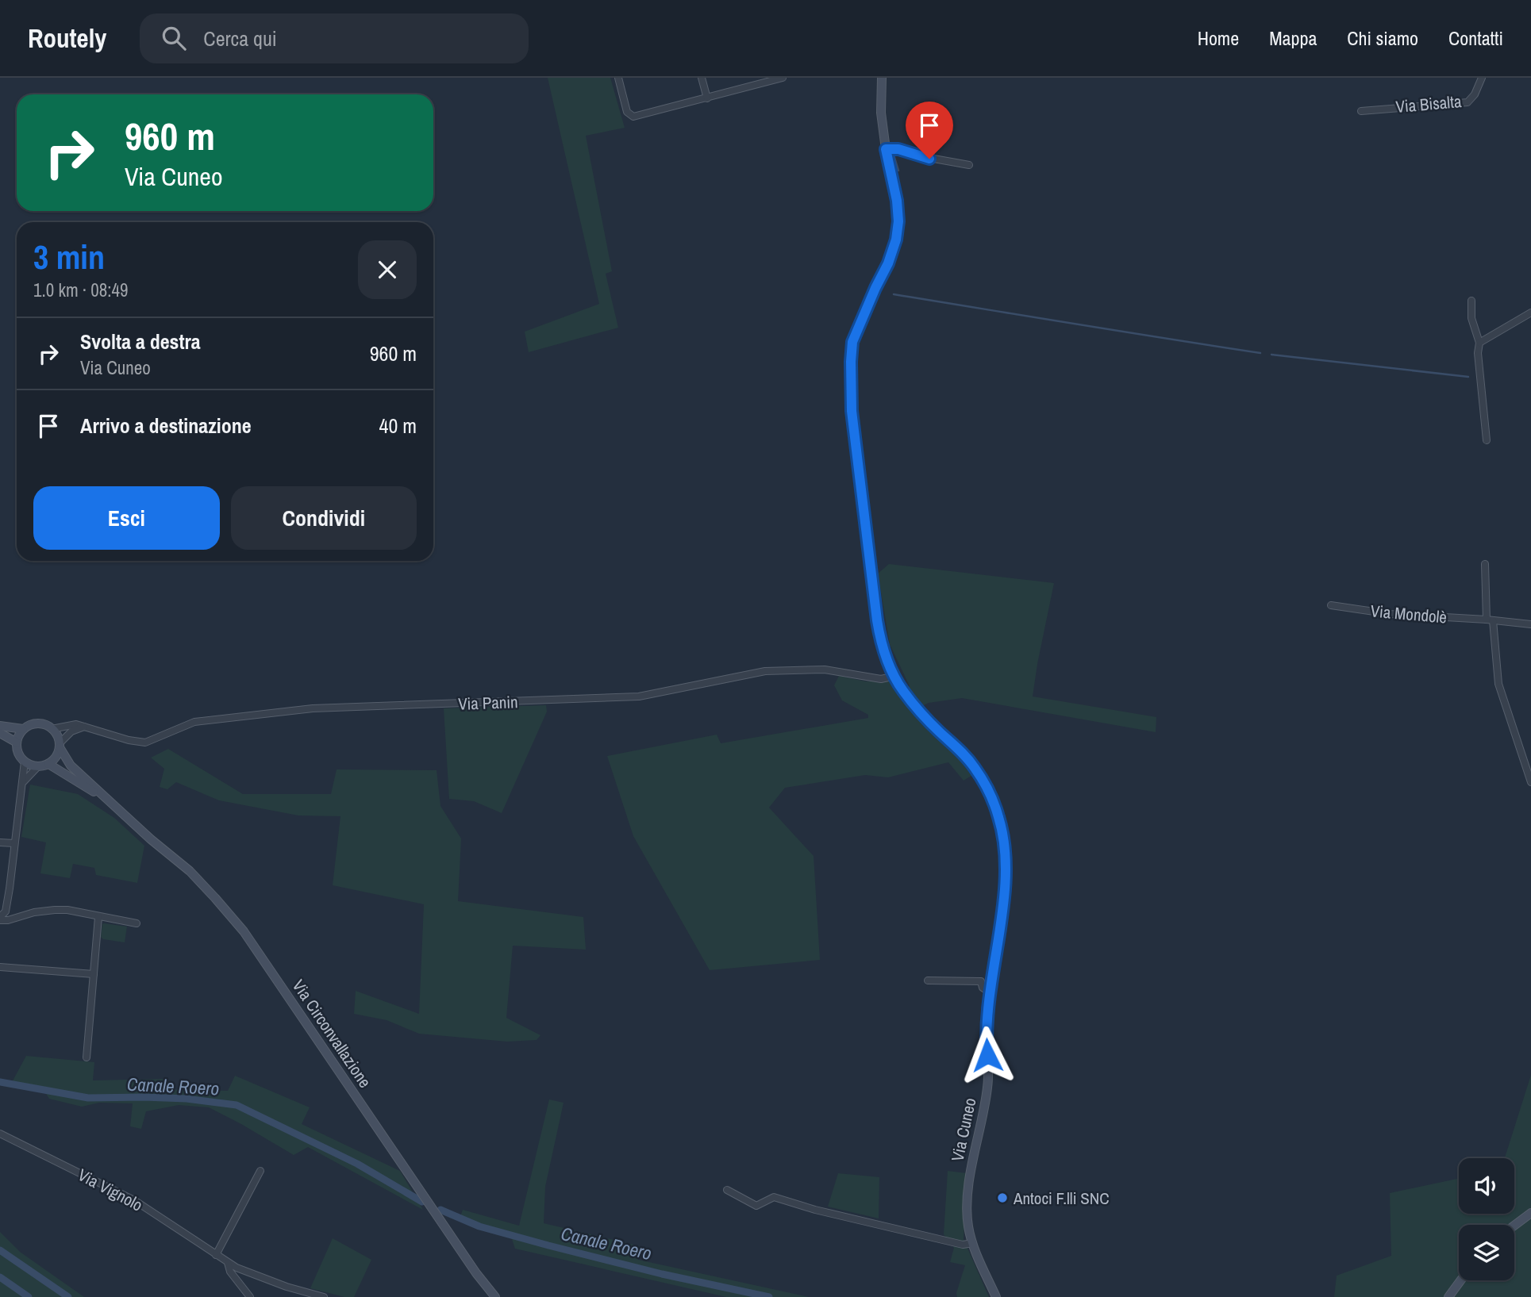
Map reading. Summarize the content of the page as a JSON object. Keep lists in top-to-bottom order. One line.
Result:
{"streets":{"street":["Via Bisalta","Via Mondolè","Via Panin","Via Circonvallazione","Via Cuneo","Via Vignolo"]},"crossings":[["Via Panin","Via Circonvallazione"],["Via Panin","Via Cuneo"]],"water":["Canale Roero"],"places":["Antoci F.lli SNC"],"page":{"header":"Routely","search":"Cerca qui","nav":["Home","Mappa","Chi siamo","Contatti"],"turn":["960 m","Via Cuneo"],"heading":["3 min","1.0 km · 08:49"],"list":[{"name":"Svolta a destra","note":"Via Cuneo","value":"960 m"},{"name":"Arrivo a destinazione","value":"40 m"}],"buttons":["Esci","Condividi"]}}
